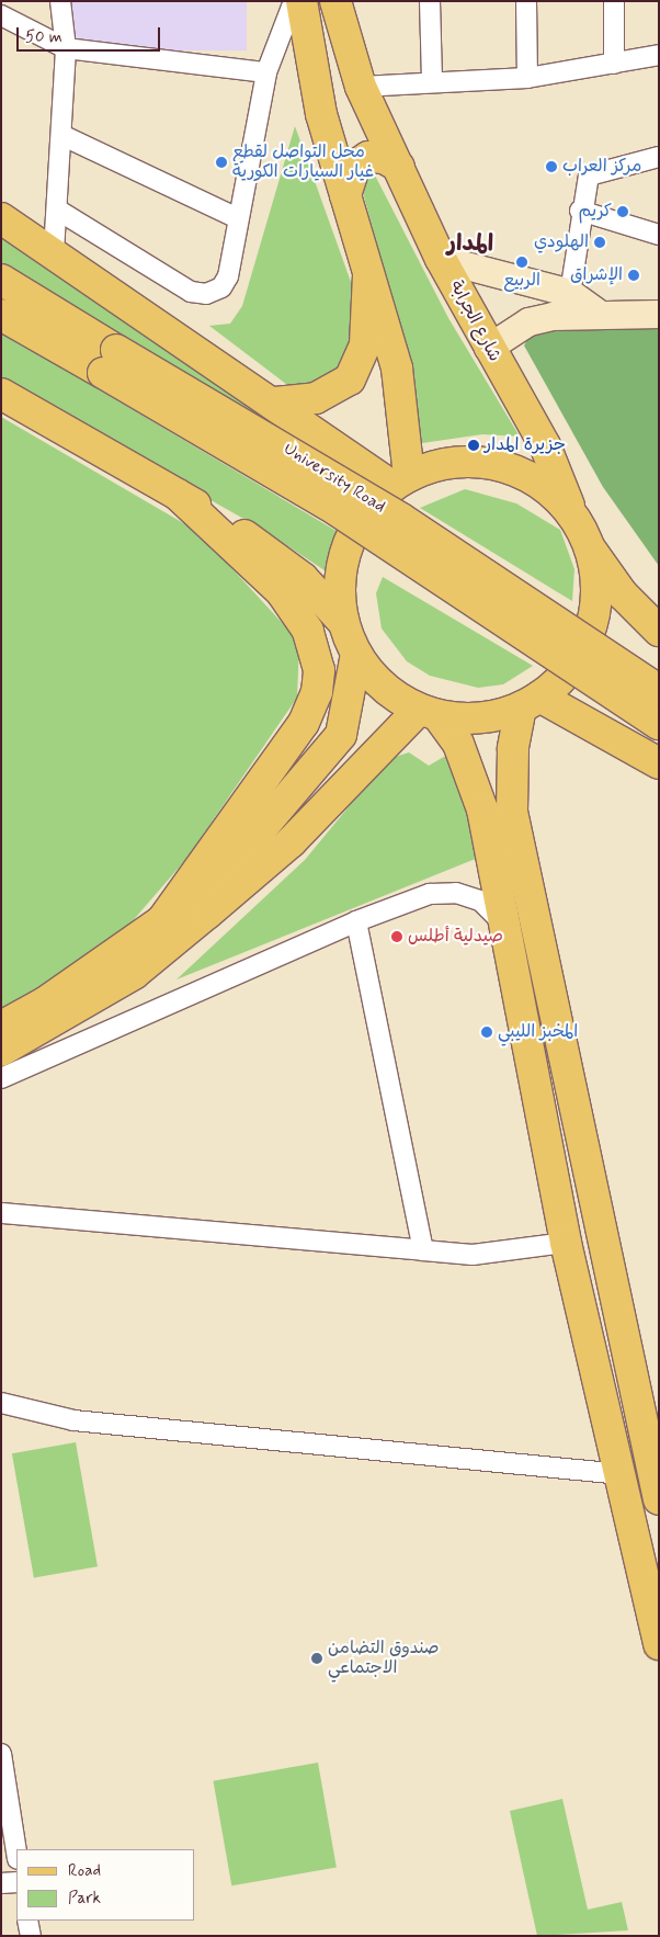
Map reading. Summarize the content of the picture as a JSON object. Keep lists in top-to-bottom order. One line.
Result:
{"streets":{"main road":["شارع الجرابة","University Road"]},"districts":["المدار"],"places":["محل التواصل لقطع غيار السيارات الكورية","مركز العراب","كريم","الهلودي","الربيع","الإشراق","جزيرة المدار","صيدلية أطلس","المخبز الليبي","صندوق التضامن الاجتماعي"],"legend":["Road","Park"],"scale_bar":"50 m"}
